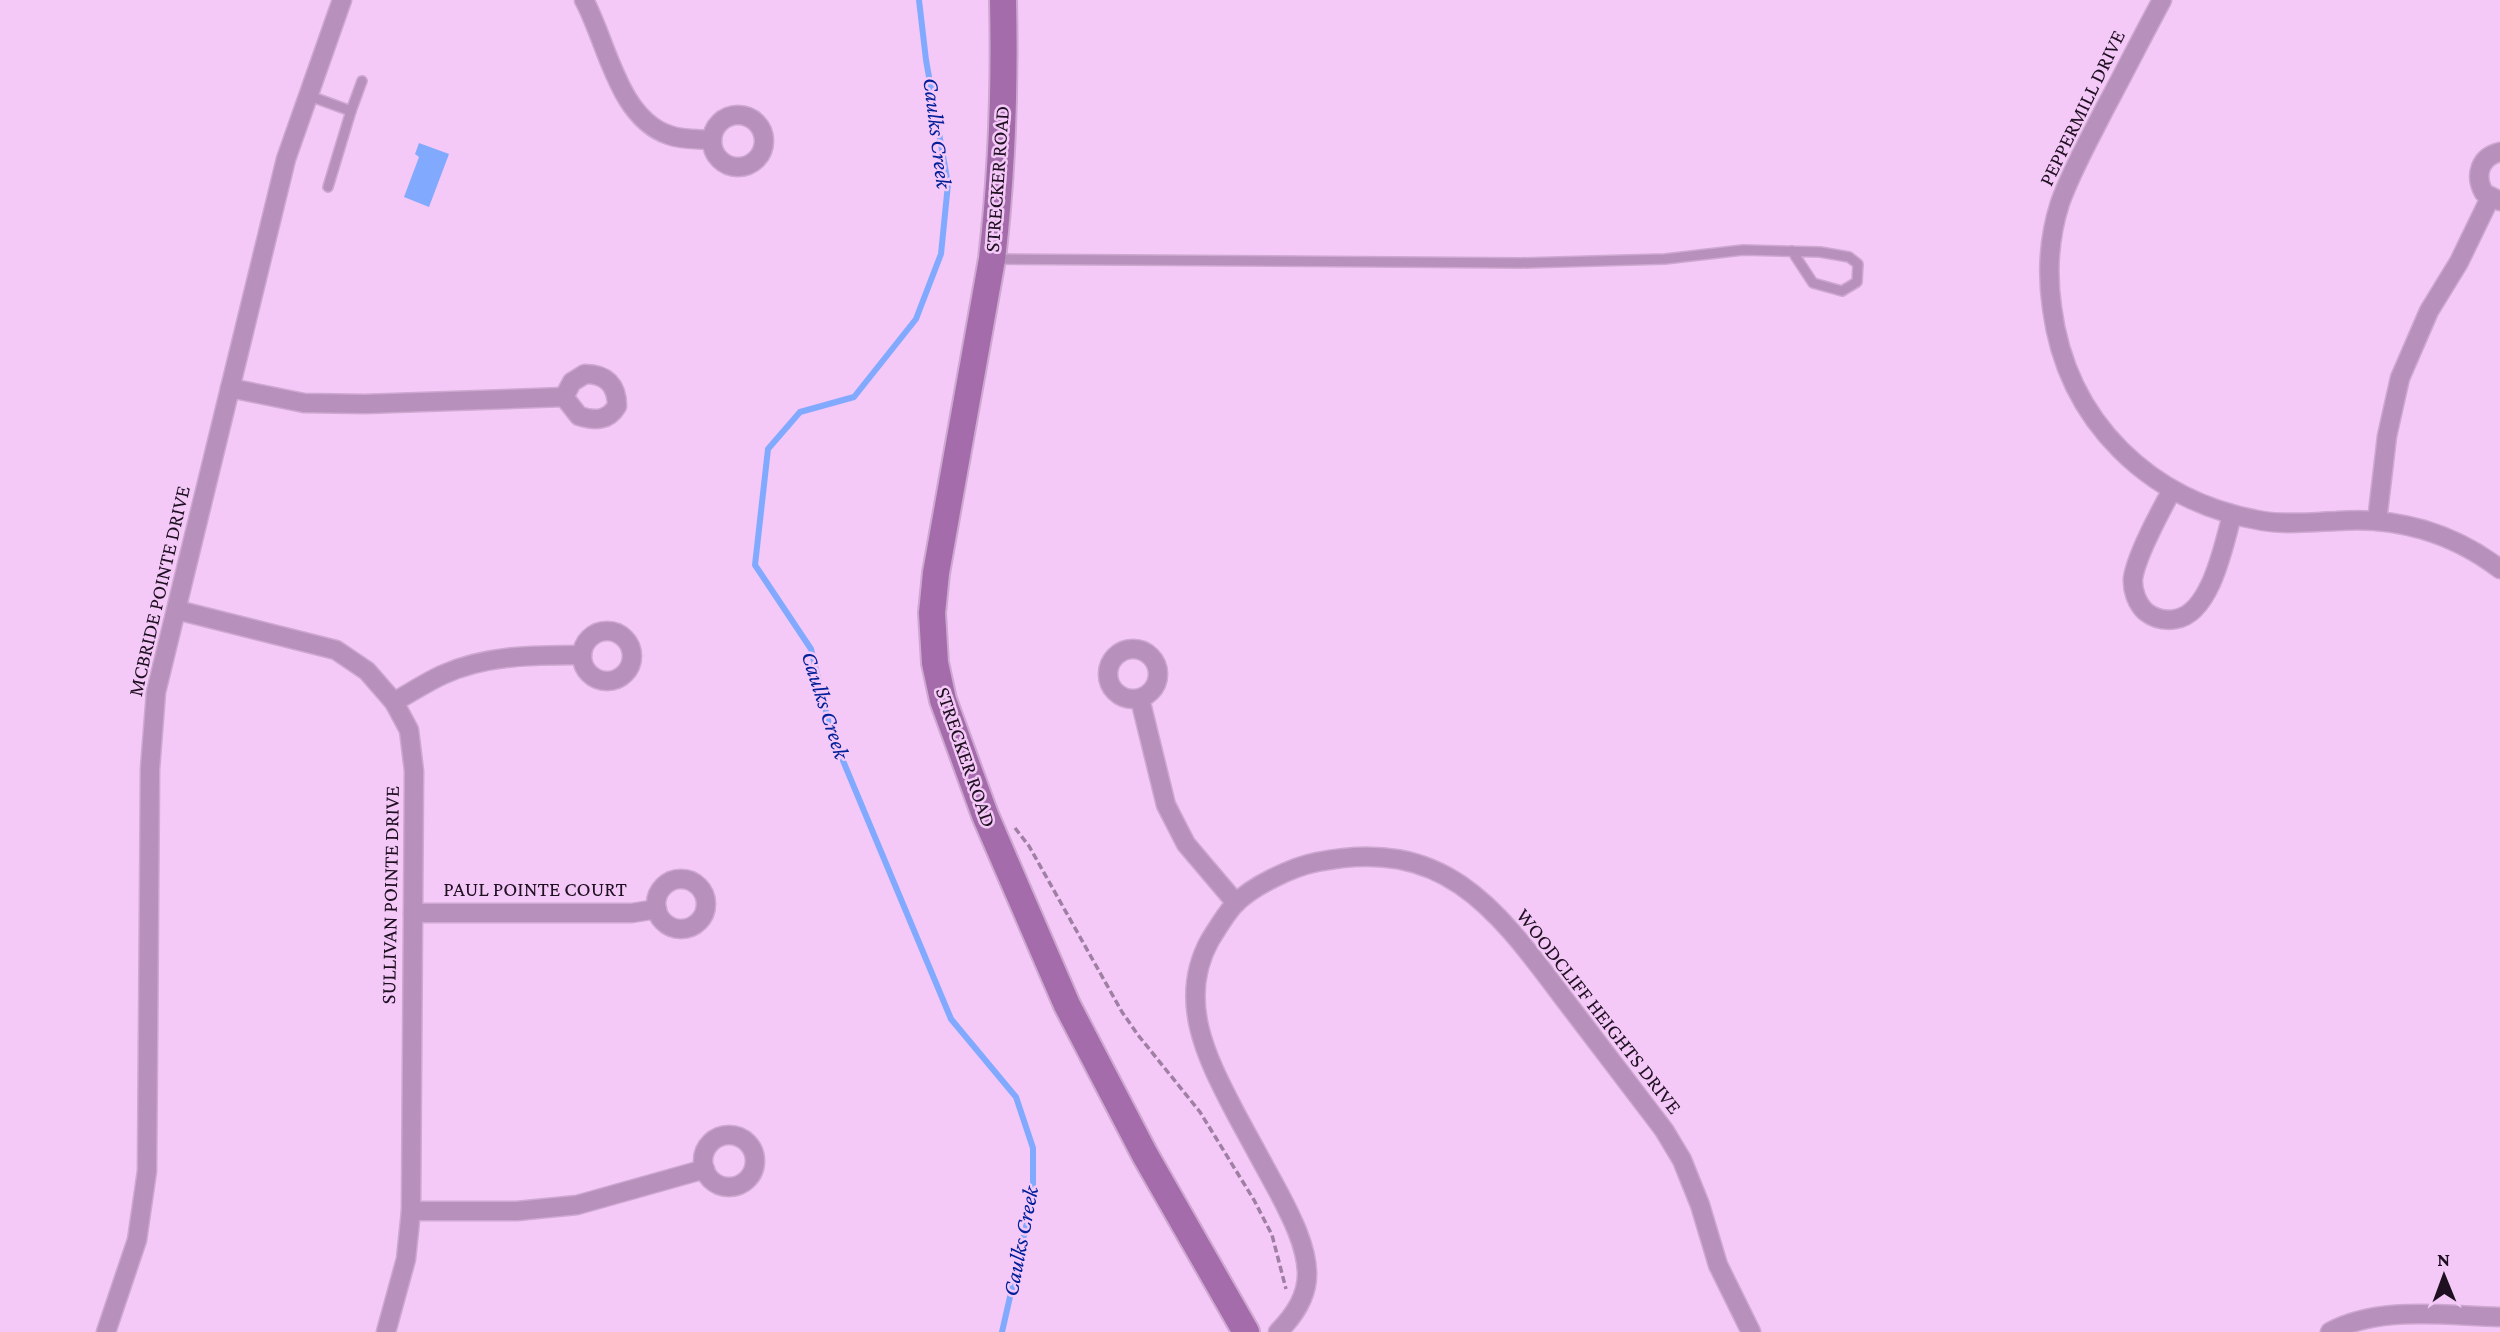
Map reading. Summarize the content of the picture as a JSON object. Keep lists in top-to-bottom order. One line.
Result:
{"streets":{"street":["PEPPERMILL DRIVE","STRECKER ROAD","MCBRIDE POINTE DRIVE","PAUL POINTE COURT","SULLIVAN POINTE DRIVE","WOODCLIFF HEIGHTS DRIVE"]},"crossings":[["MCBRIDE POINTE DRIVE","SULLIVAN POINTE DRIVE"],["PAUL POINTE COURT","SULLIVAN POINTE DRIVE"]],"water":["Caulks Creek"],"north":"top"}
